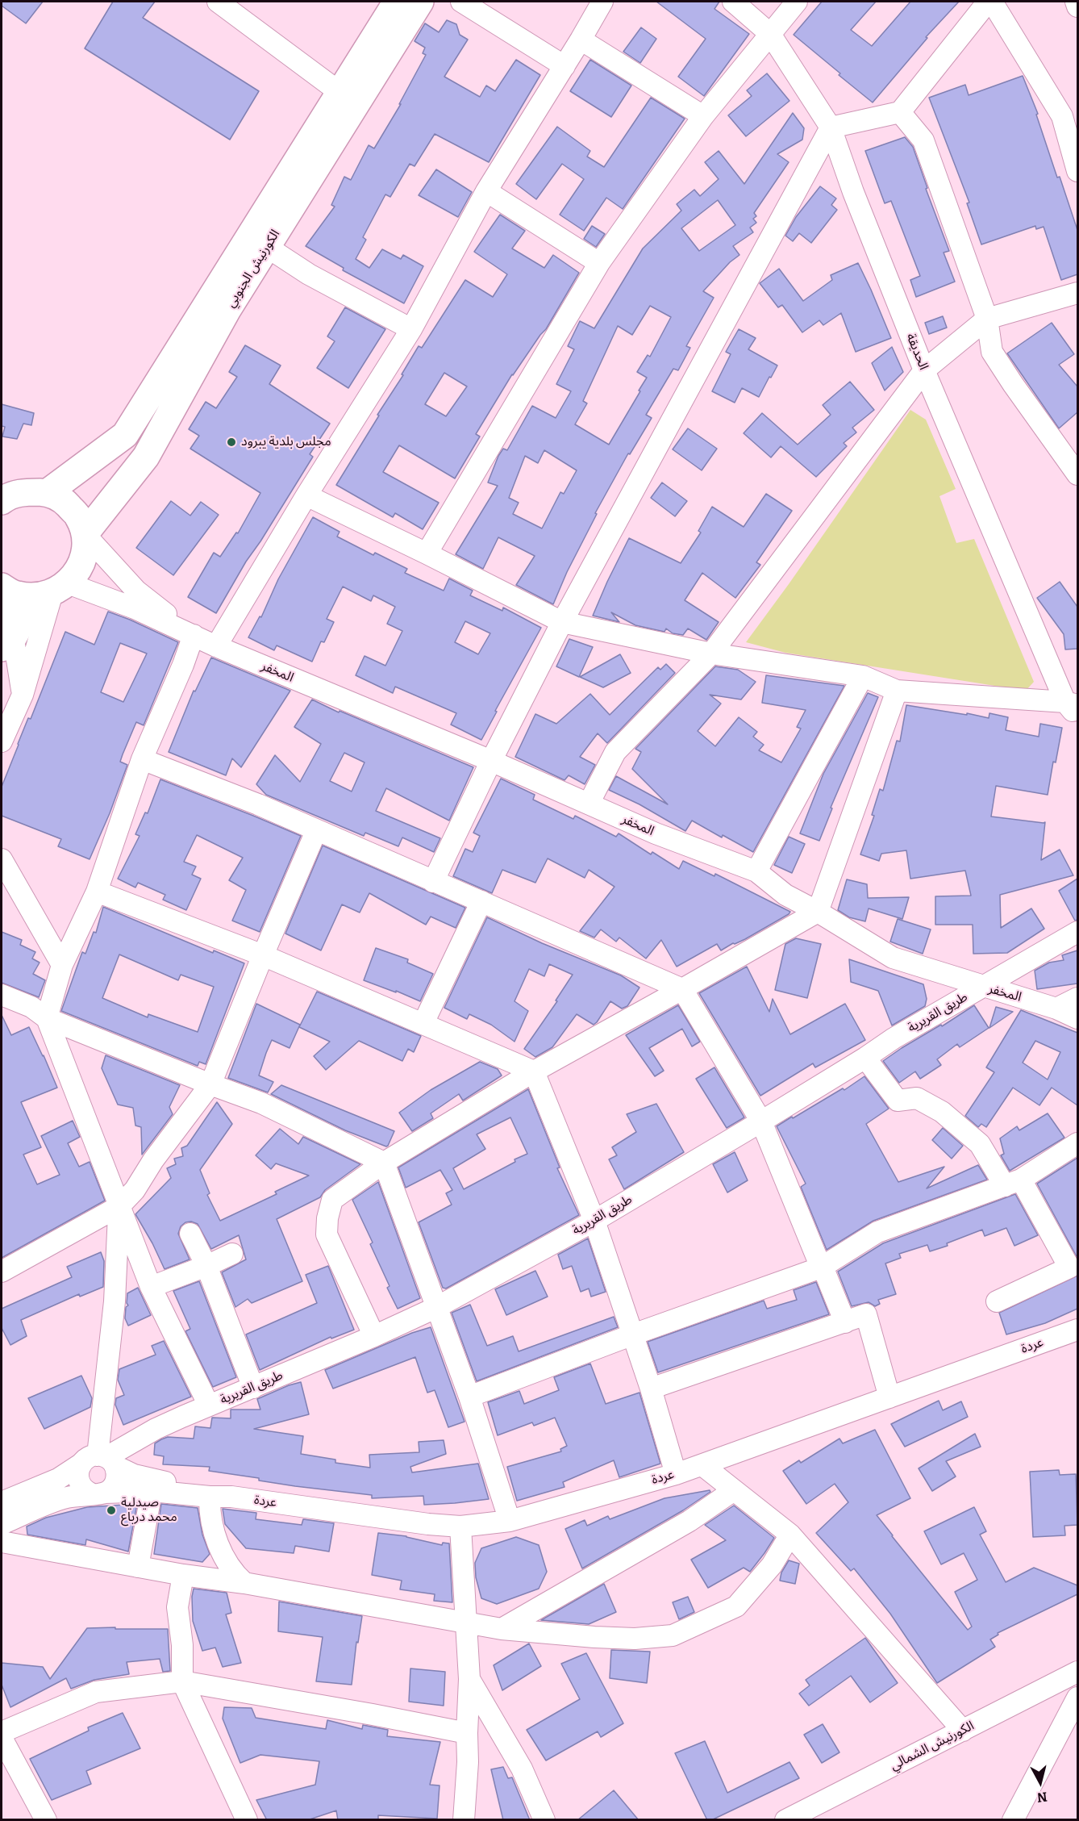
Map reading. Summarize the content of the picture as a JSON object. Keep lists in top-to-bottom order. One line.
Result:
{"streets":{"main road":["الكورنيش الجنوبي"],"street":["الحديقة","المخفر","طريق القريرية","عردة","الكورنيش الشمالي"]},"crossings":[["المخفر","طريق القريرية"]],"places":["مجلس بلدية يبرود","صيدلية محمد درباع"],"north":"bottom"}
